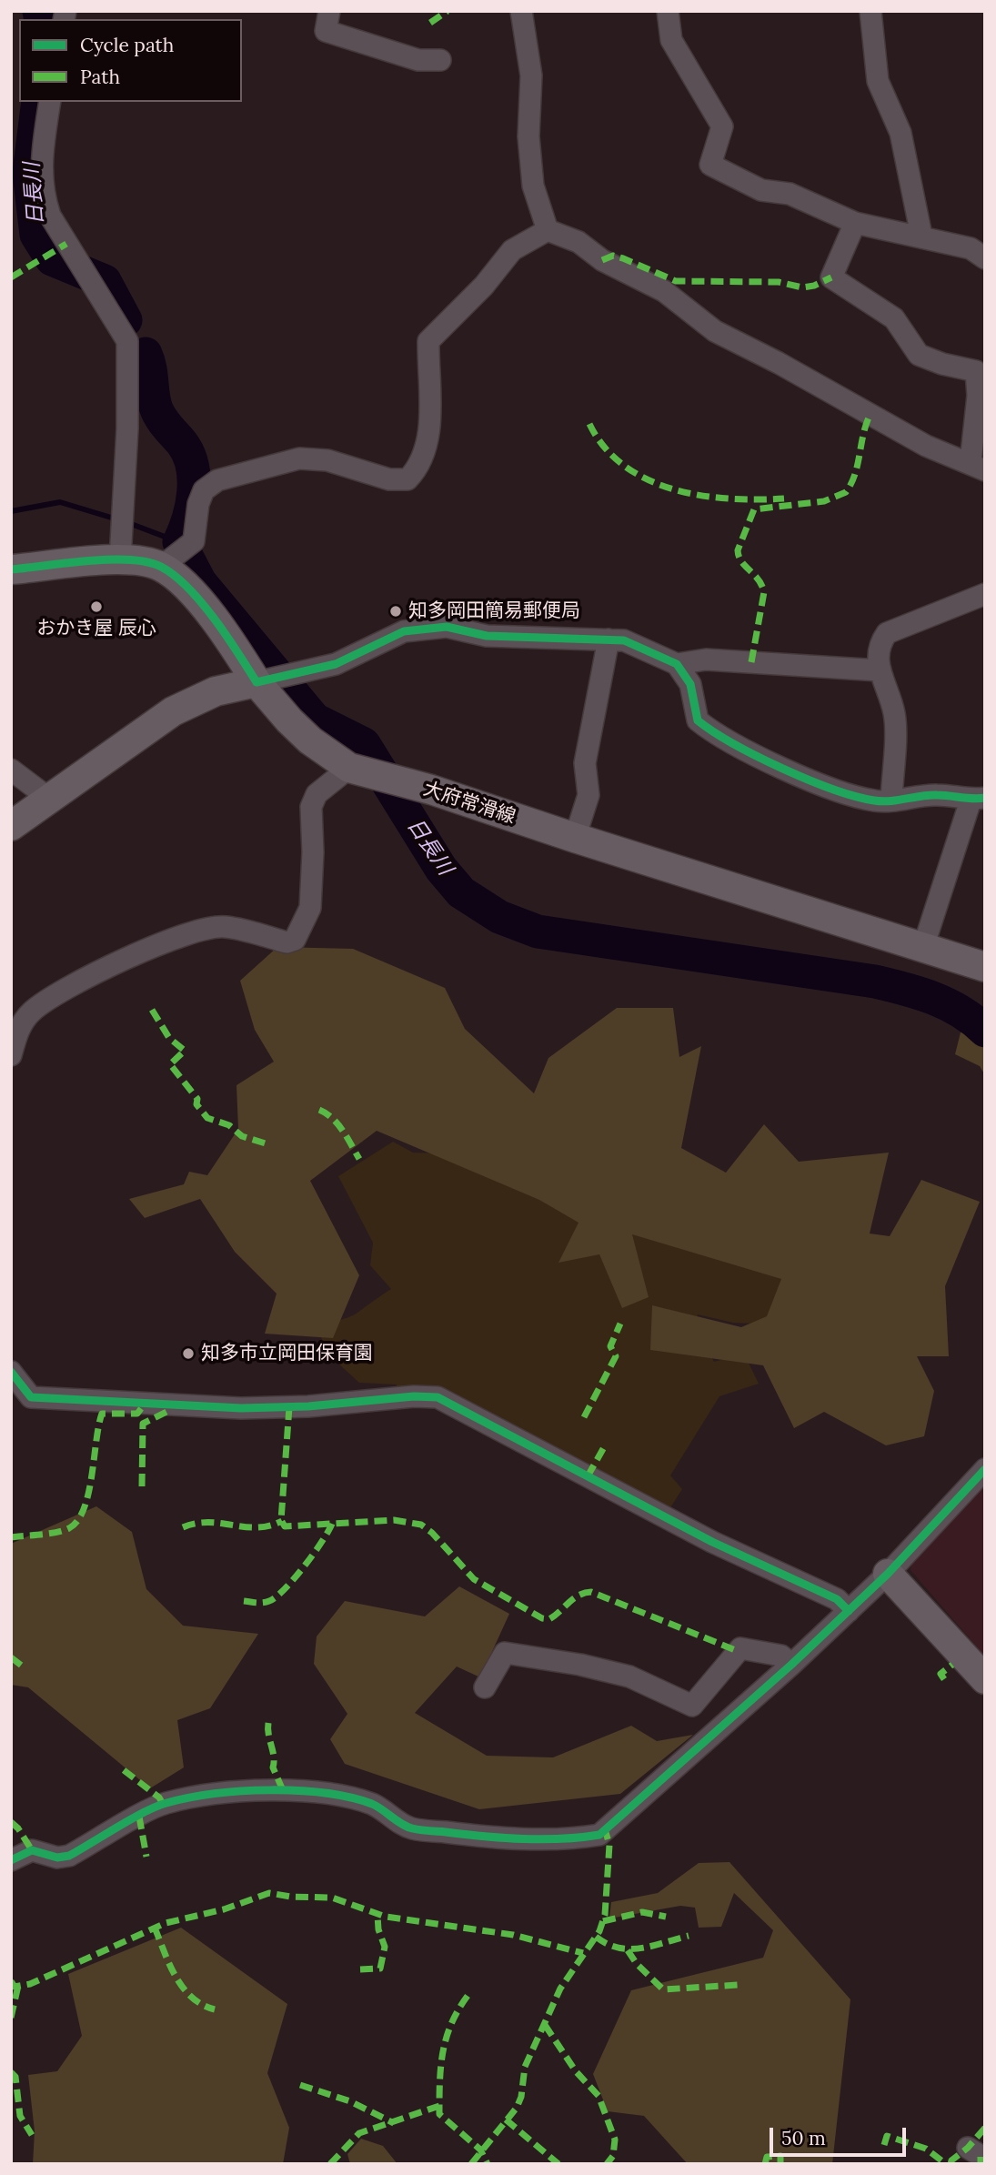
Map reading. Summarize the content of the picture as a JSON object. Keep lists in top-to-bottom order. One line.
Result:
{"streets":{"main road":["大府常滑線"]},"water":["日長川"],"places":["おかき屋 辰心","知多岡田簡易郵便局","知多市立岡田保育園"],"legend":["Cycle path","Path"],"scale_bar":"50 m"}
